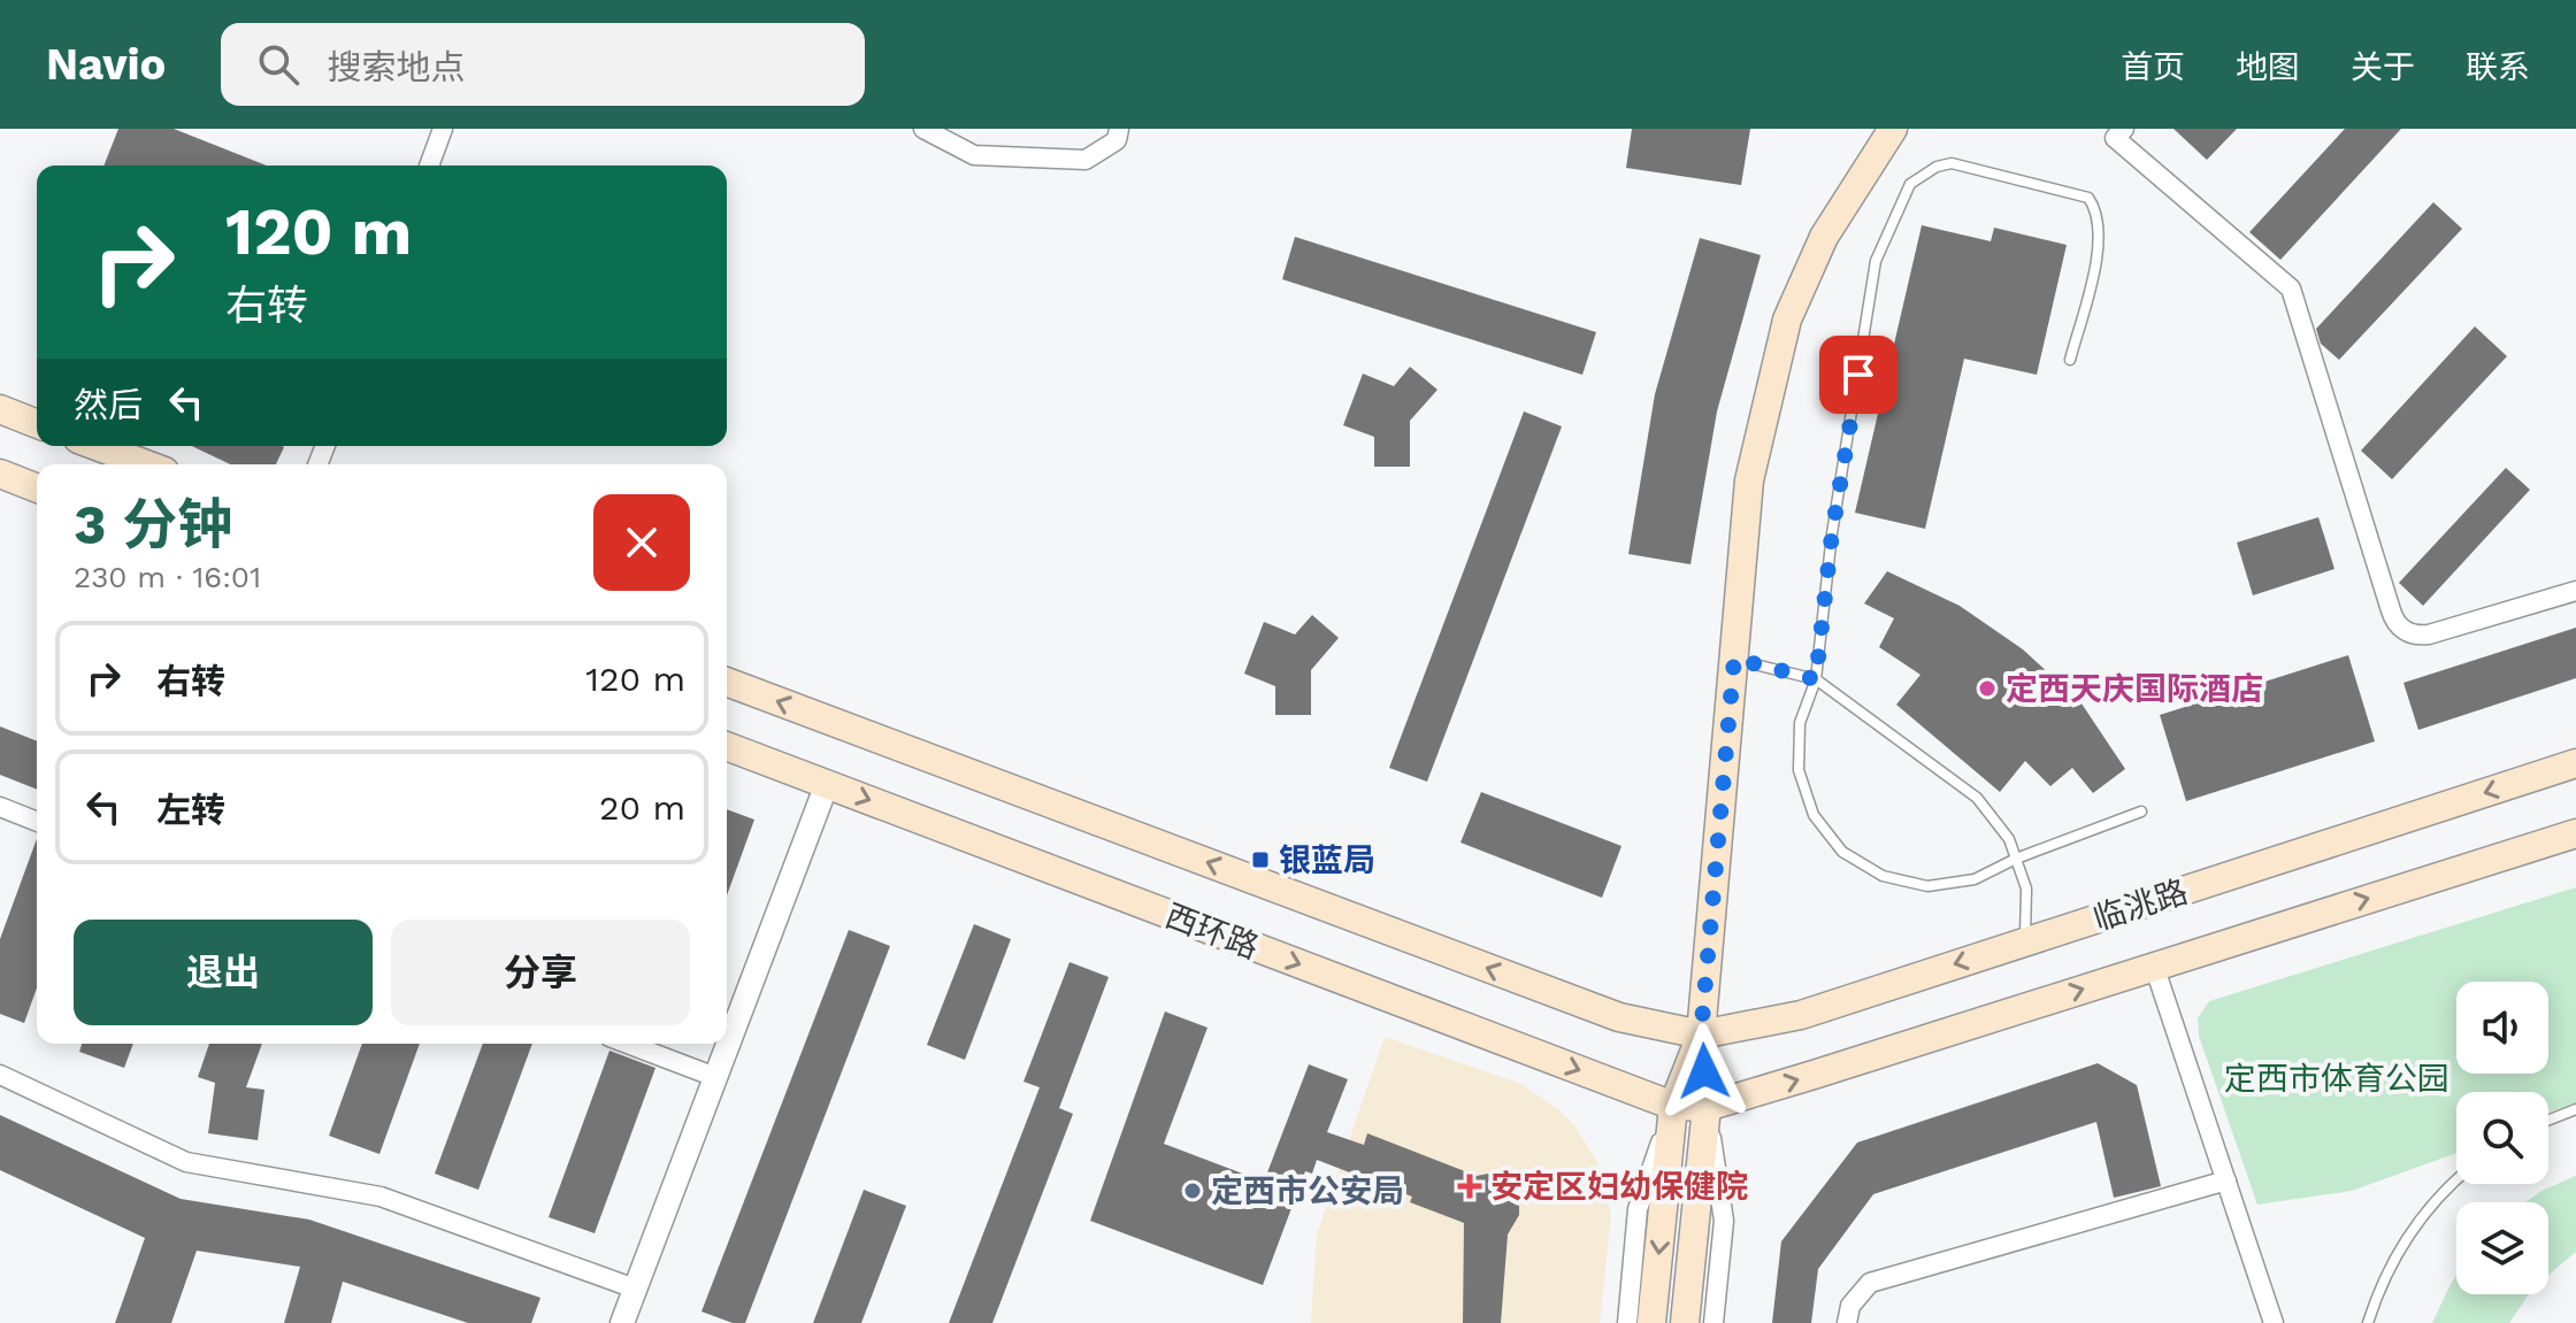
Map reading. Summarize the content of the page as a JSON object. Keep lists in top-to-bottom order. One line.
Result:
{"streets":{"main road":["临洮路","西环路"]},"crossings":[["临洮路","西环路"]],"parks":["定西市体育公园"],"places":{"other":["定西天庆国际酒店","定西市公安局"],"transit":["银蓝局"],"health":["安定区妇幼保健院"]},"page":{"header":"Navio","search":"搜索地点","nav":["首页","地图","关于","联系"],"turn":["120 m","右转"],"then":"然后","heading":["3 分钟","230 m · 16:01"],"list":[{"name":"右转","value":"120 m"},{"name":"左转","value":"20 m"}],"buttons":["退出","分享"]}}
